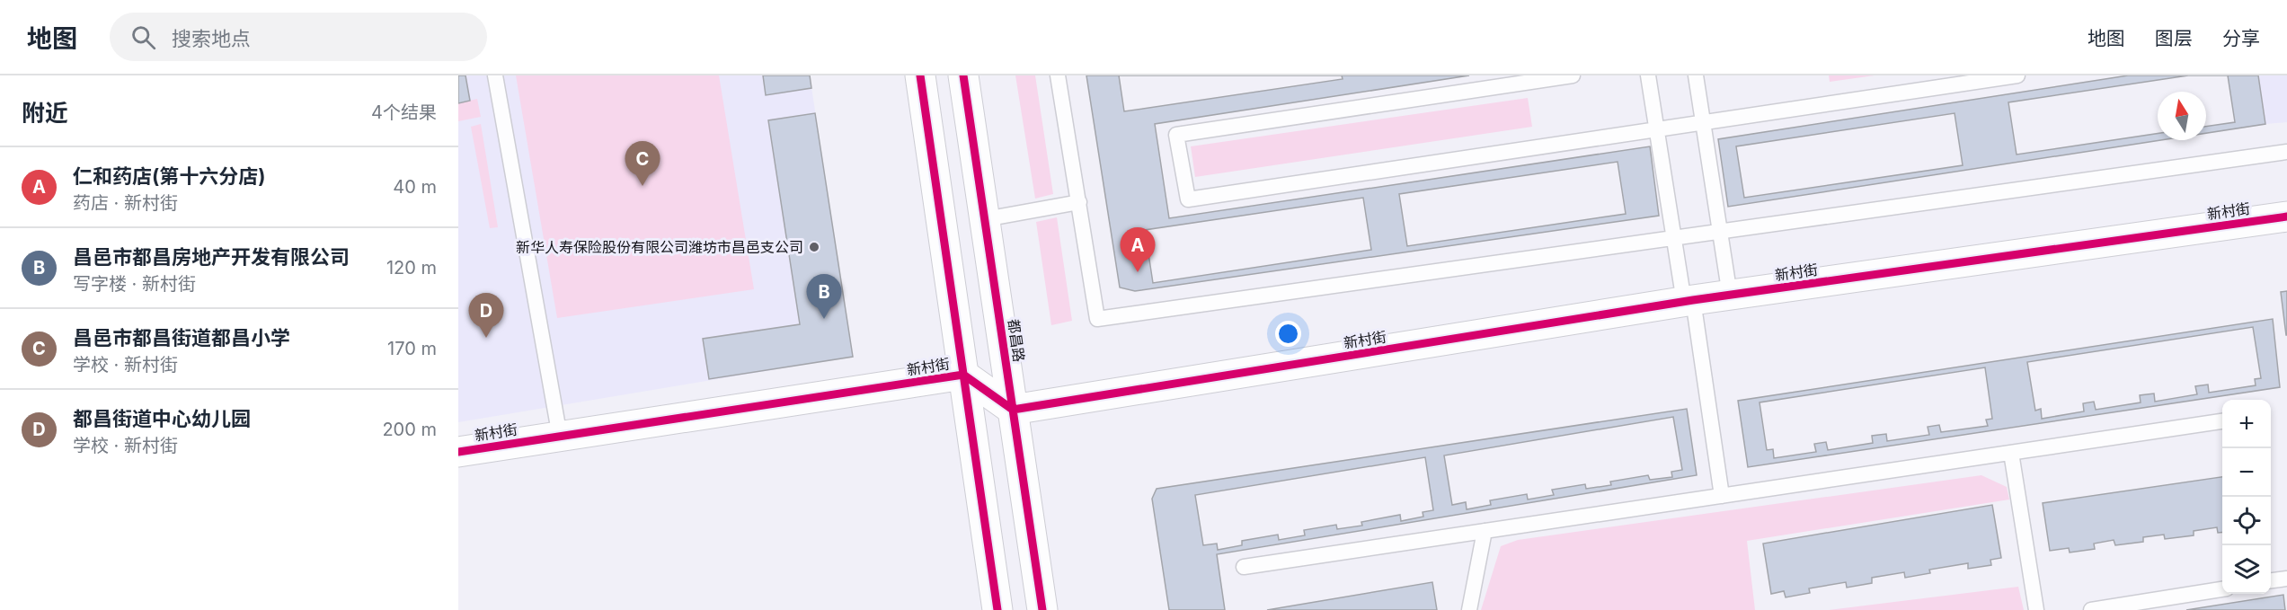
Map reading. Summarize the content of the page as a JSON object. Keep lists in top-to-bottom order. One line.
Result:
{"streets":{"street":["新村街","都昌路"]},"crossings":[["新村街","都昌路"]],"places":["新华人寿保险股份有限公司潍坊市昌邑支公司"],"north":"top","page":{"header":"地图","search":"搜索地点","nav":["地图","图层","分享"],"heading":["附近","4个结果"],"pins":["C","A","B","D"],"list":[{"mark":"A","name":"仁和药店(第十六分店)","note":"药店 · 新村街","value":"40 m"},{"mark":"B","name":"昌邑市都昌房地产开发有限公司","note":"写字楼 · 新村街","value":"120 m"},{"mark":"C","name":"昌邑市都昌街道都昌小学","note":"学校 · 新村街","value":"170 m"},{"mark":"D","name":"都昌街道中心幼儿园","note":"学校 · 新村街","value":"200 m"}],"map_buttons":["+","−"]}}
